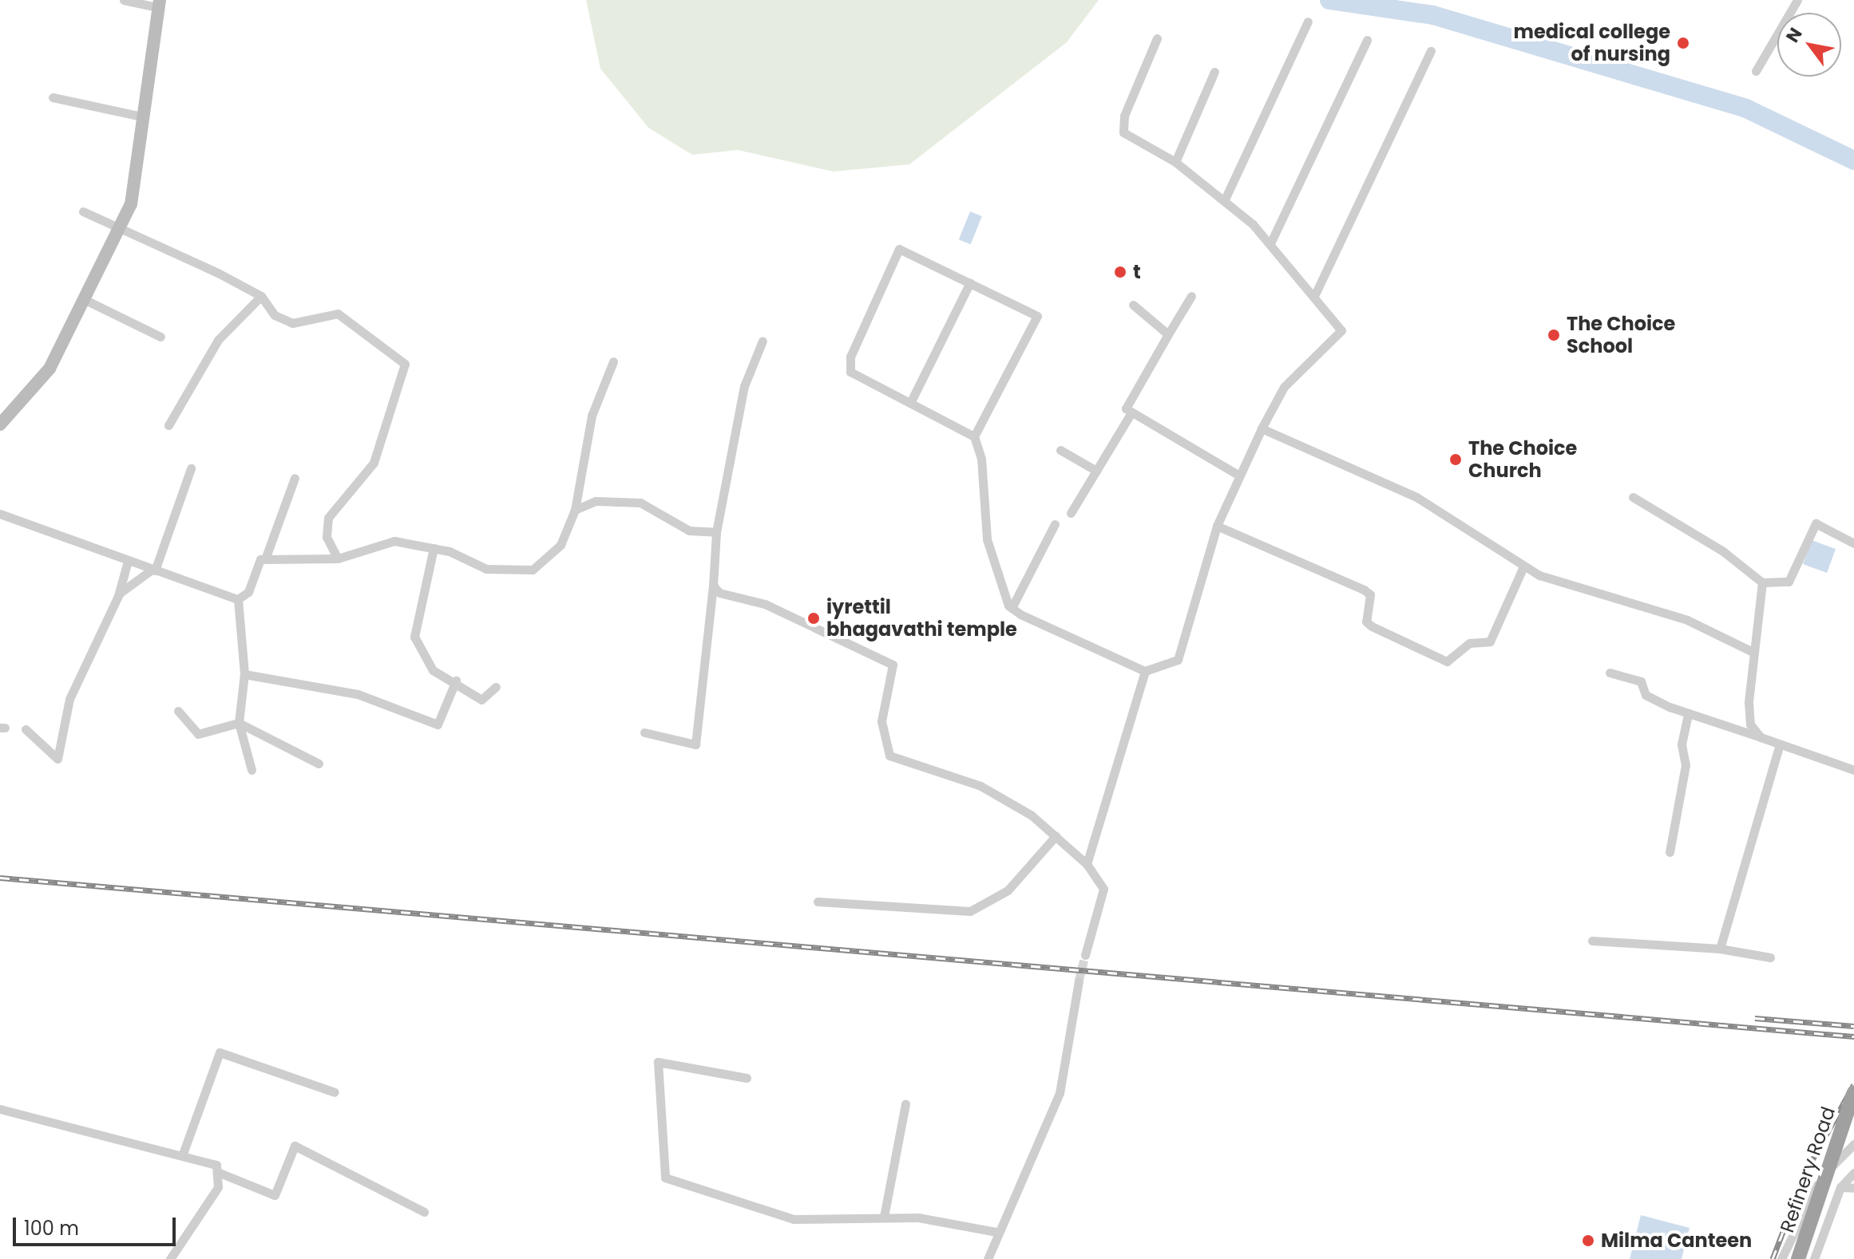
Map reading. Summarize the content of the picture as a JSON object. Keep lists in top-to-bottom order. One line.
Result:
{"streets":{"highway":["Refinery Road"]},"places":["medical college of nursing","t","The Choice School","The Choice Church","iyrettil bhagavathi temple","Milma Canteen"],"scale_bar":"100 m","north":"top left"}
